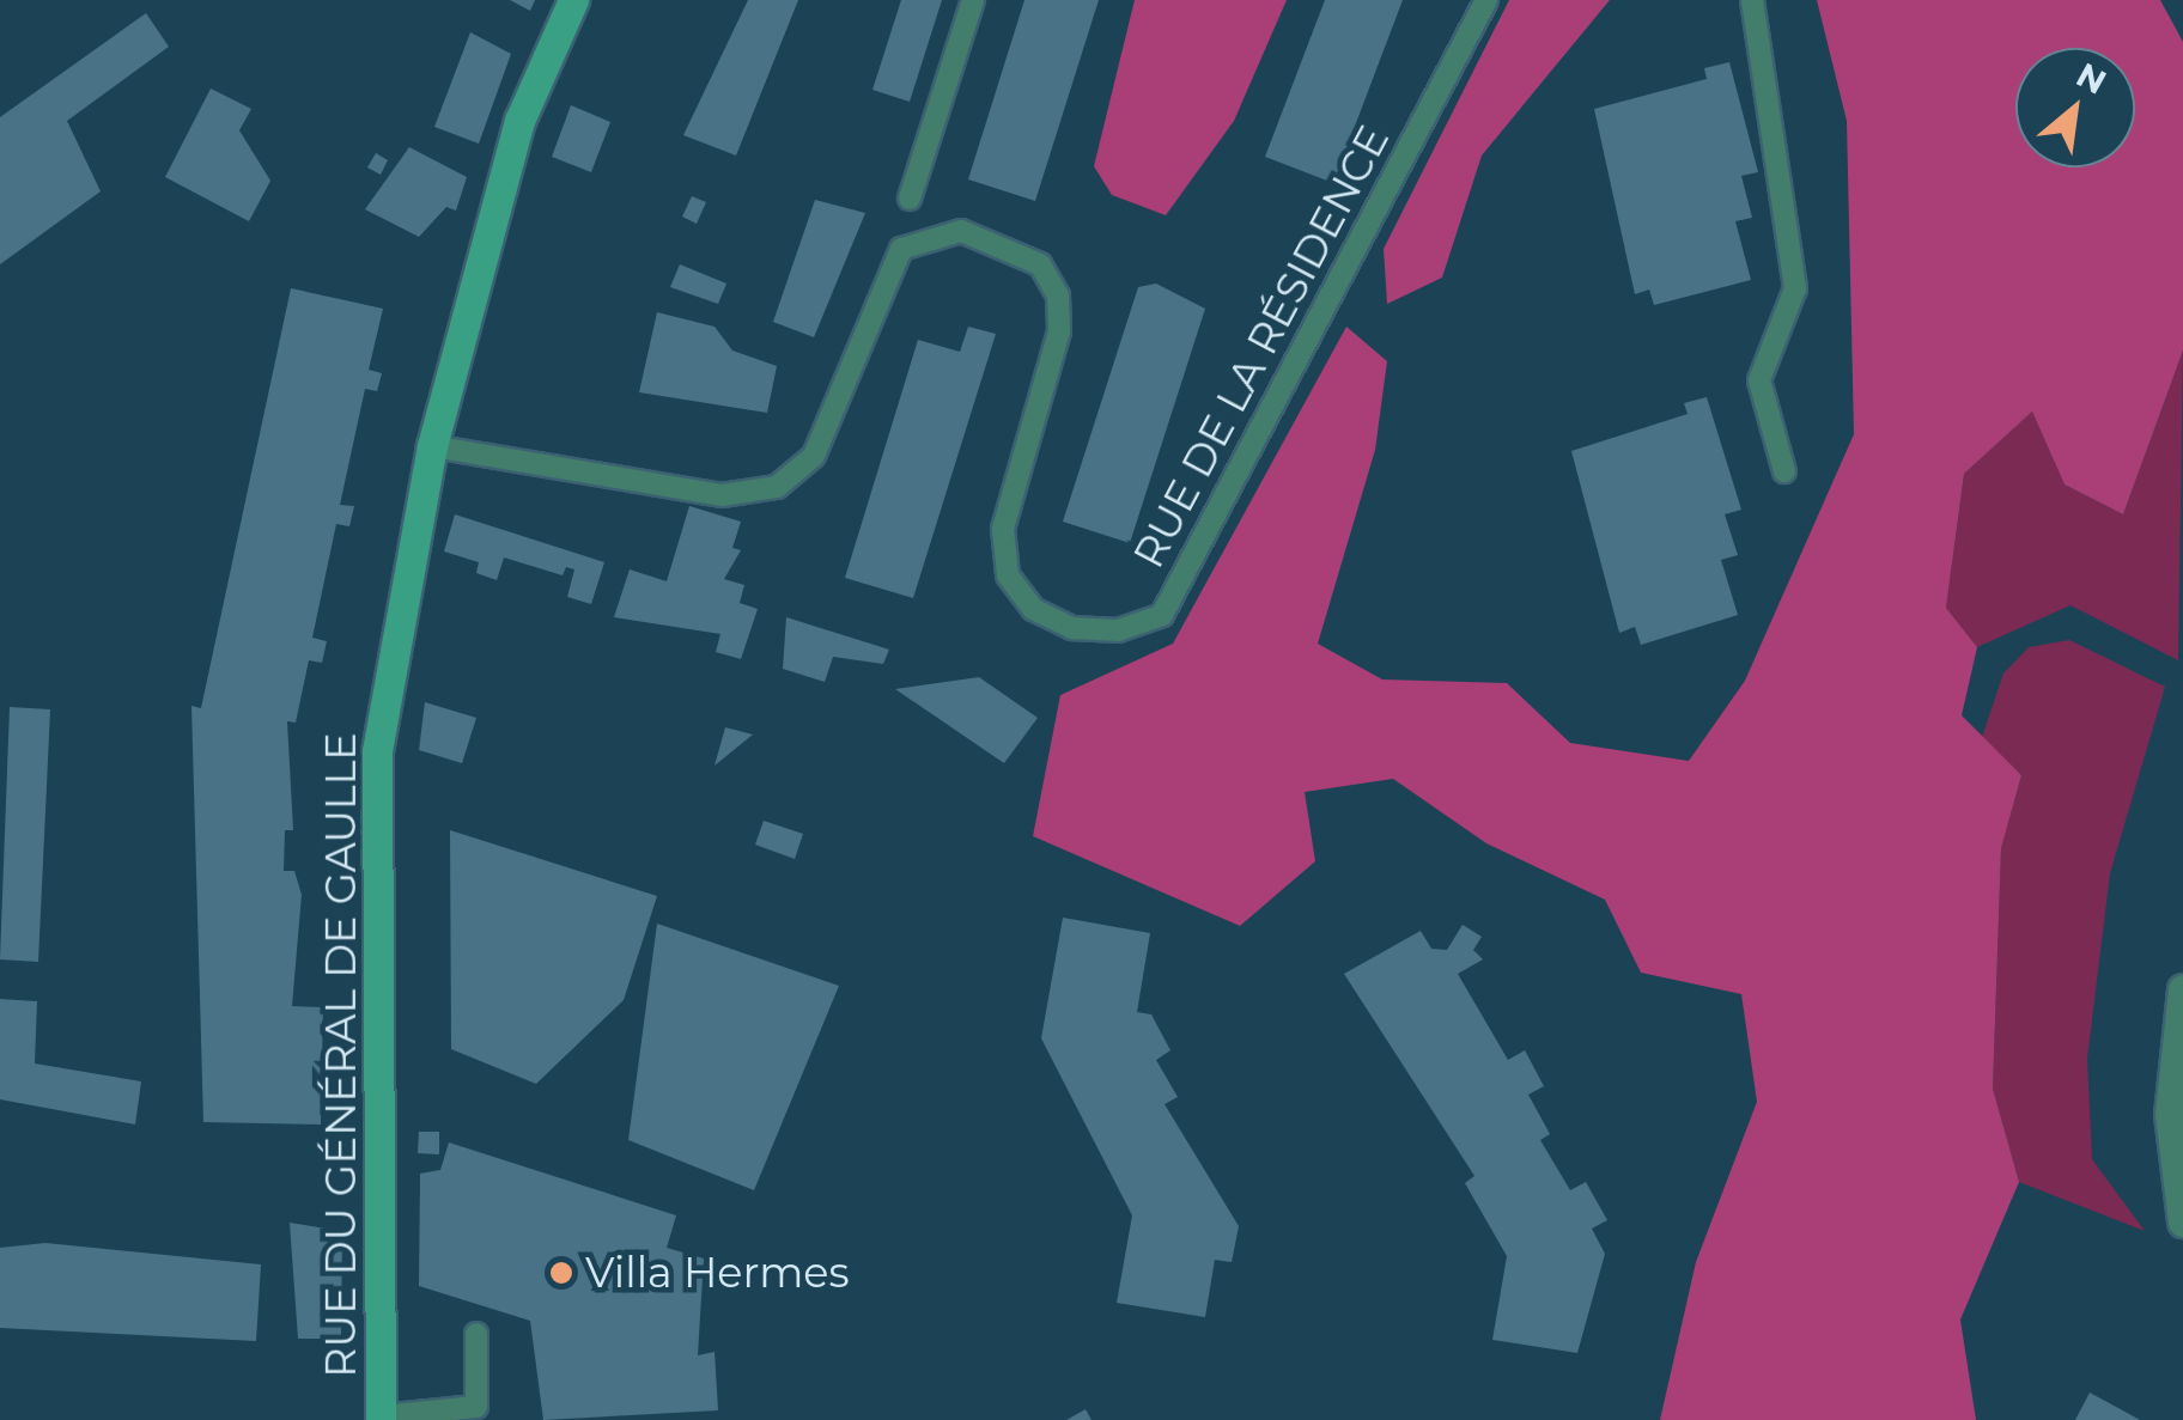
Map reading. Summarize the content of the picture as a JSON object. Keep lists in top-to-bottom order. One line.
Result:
{"streets":{"main road":["RUE DU GÉNÉRAL DE GAULLE"],"lane":["RUE DE LA RÉSIDENCE"]},"crossings":[["RUE DE LA RÉSIDENCE","RUE DU GÉNÉRAL DE GAULLE"]],"places":["Villa Hermes"],"north":"top right"}
